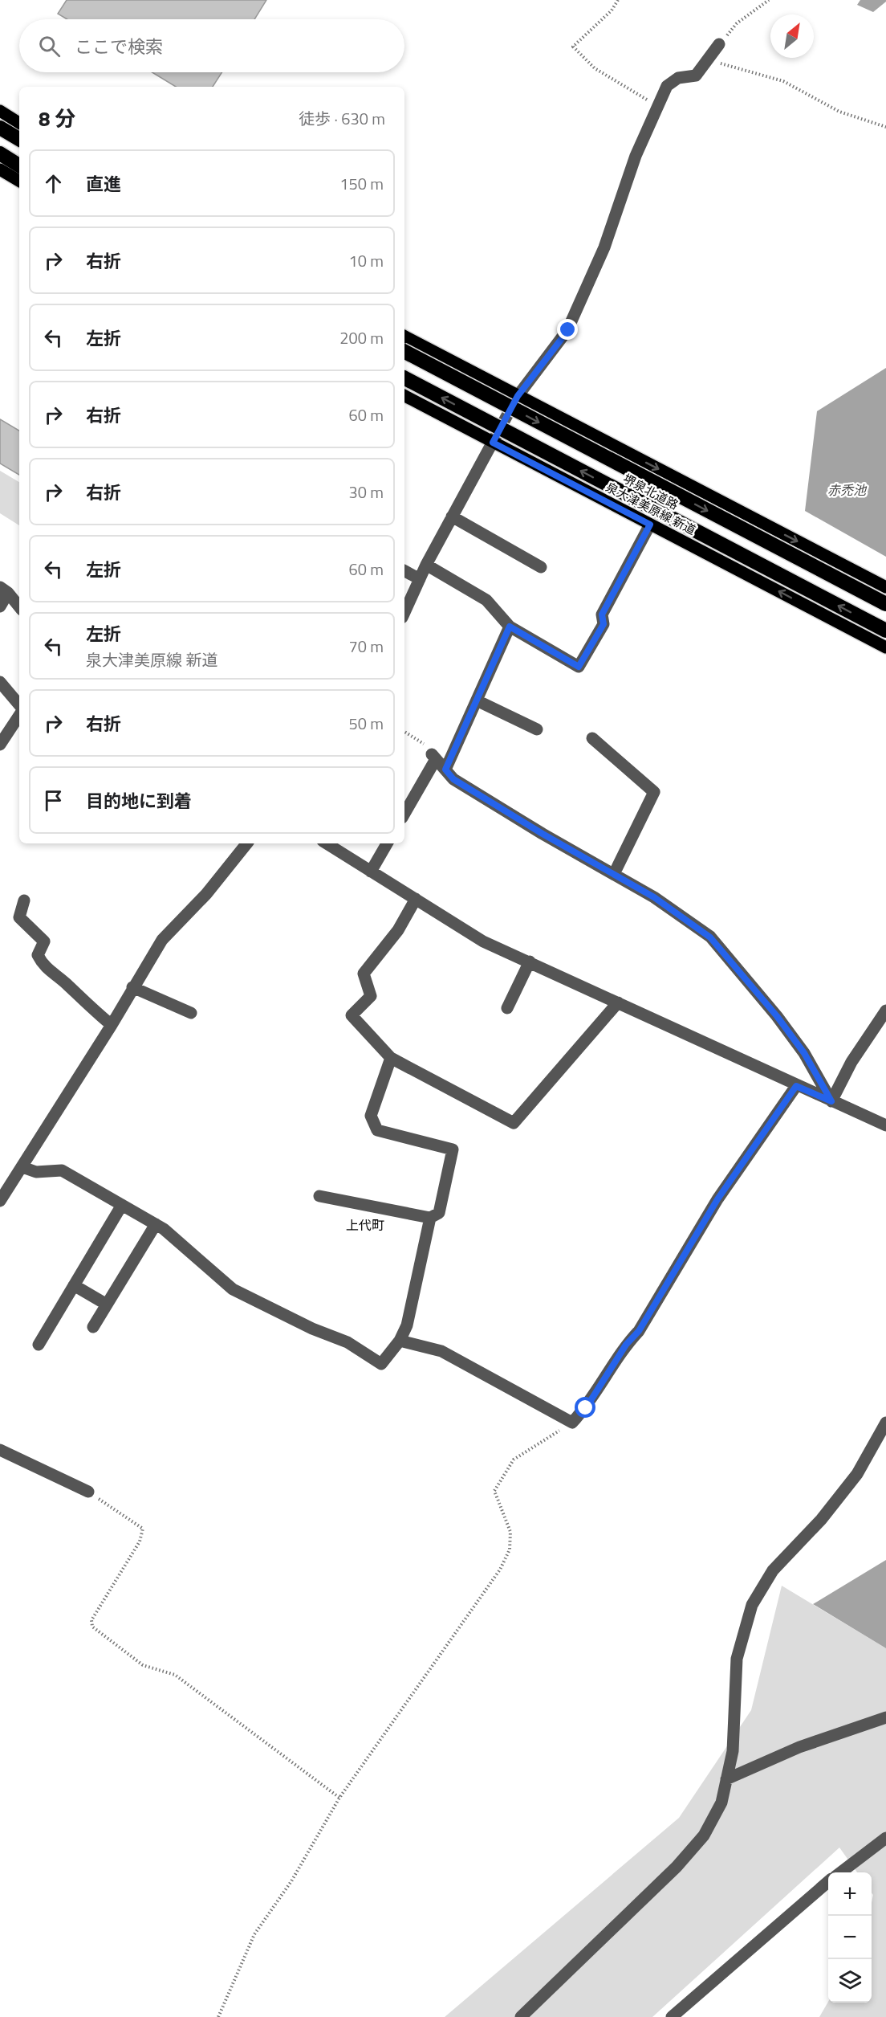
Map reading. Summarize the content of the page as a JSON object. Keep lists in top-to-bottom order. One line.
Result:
{"streets":{"highway":["堺泉北道路"],"main road":["泉大津美原線 新道"]},"districts":["上代町"],"water":["赤禿池"],"north":"top right","page":{"search":"ここで検索","heading":["8 分","徒歩 · 630 m"],"list":[["直進","150 m"],["右折","10 m"],["左折","200 m"],["右折","60 m"],["右折","30 m"],["左折","60 m"],["左折","泉大津美原線 新道","70 m"],["右折","50 m"],"目的地に到着"],"map_buttons":["+","−"]}}
